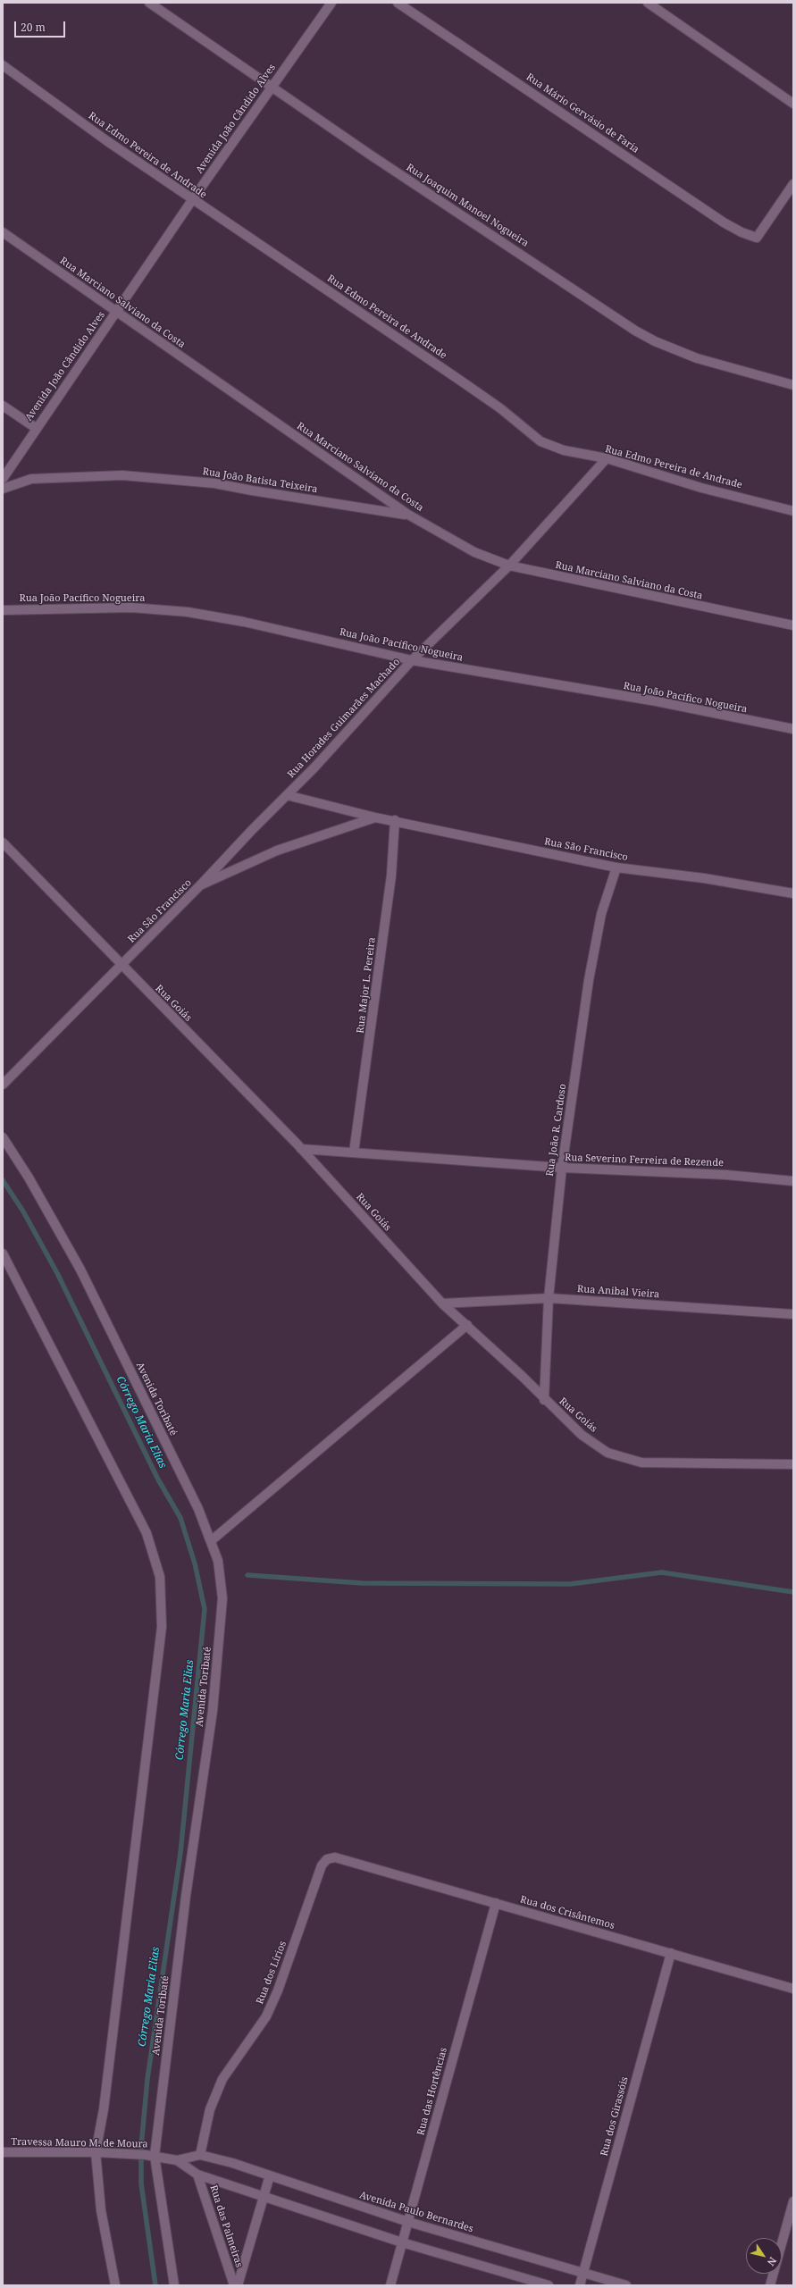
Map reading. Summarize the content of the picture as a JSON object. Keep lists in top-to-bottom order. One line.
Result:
{"streets":{"street":["Rua Mário Gervásio de Faria","Avenida João Cândido Alves","Rua Edmo Pereira de Andrade","Rua Joaquim Manoel Nogueira","Rua Marciano Salviano da Costa","Rua João Batista Teixeira","Rua João Pacífico Nogueira","Rua Horades Guimarães Machado","Rua São Francisco","Rua Major L. Pereira","Rua Goiás","Rua João R. Cardoso","Rua Severino Ferreira de Rezende","Rua Anibal Vieira","Avenida Toribaté","Rua dos Crisântemos","Rua dos Lírios","Rua das Hortências","Rua dos Girassóis","Travessa Mauro M. de Moura","Avenida Paulo Bernardes","Rua das Palmeiras"]},"crossings":[["Avenida João Cândido Alves","Rua Edmo Pereira de Andrade"],["Avenida João Cândido Alves","Rua Joaquim Manoel Nogueira"],["Avenida João Cândido Alves","Rua Marciano Salviano da Costa"],["Rua Edmo Pereira de Andrade","Rua Horades Guimarães Machado"],["Rua Marciano Salviano da Costa","Rua João Batista Teixeira"],["Rua Marciano Salviano da Costa","Rua Horades Guimarães Machado"],["Rua João Pacífico Nogueira","Rua Horades Guimarães Machado"],["Rua Horades Guimarães Machado","Rua São Francisco"],["Rua São Francisco","Rua Major L. Pereira"],["Rua São Francisco","Rua Goiás"],["Rua São Francisco","Rua João R. Cardoso"],["Rua Major L. Pereira","Rua Severino Ferreira de Rezende"],["Rua Goiás","Rua João R. Cardoso"],["Rua Goiás","Rua Severino Ferreira de Rezende"],["Rua Goiás","Rua Anibal Vieira"],["Rua João R. Cardoso","Rua Severino Ferreira de Rezende"],["Rua João R. Cardoso","Rua Anibal Vieira"],["Avenida Toribaté","Travessa Mauro M. de Moura"],["Rua dos Crisântemos","Rua dos Lírios"],["Rua dos Crisântemos","Rua das Hortências"],["Rua dos Crisântemos","Rua dos Girassóis"],["Rua dos Lírios","Travessa Mauro M. de Moura"],["Rua dos Lírios","Avenida Paulo Bernardes"],["Rua das Hortências","Avenida Paulo Bernardes"],["Rua dos Girassóis","Avenida Paulo Bernardes"],["Travessa Mauro M. de Moura","Avenida Paulo Bernardes"],["Travessa Mauro M. de Moura","Rua das Palmeiras"],["Avenida Paulo Bernardes","Rua das Palmeiras"]],"water":["Córrego Maria Elias"],"scale_bar":"20 m","north":"bottom right"}
